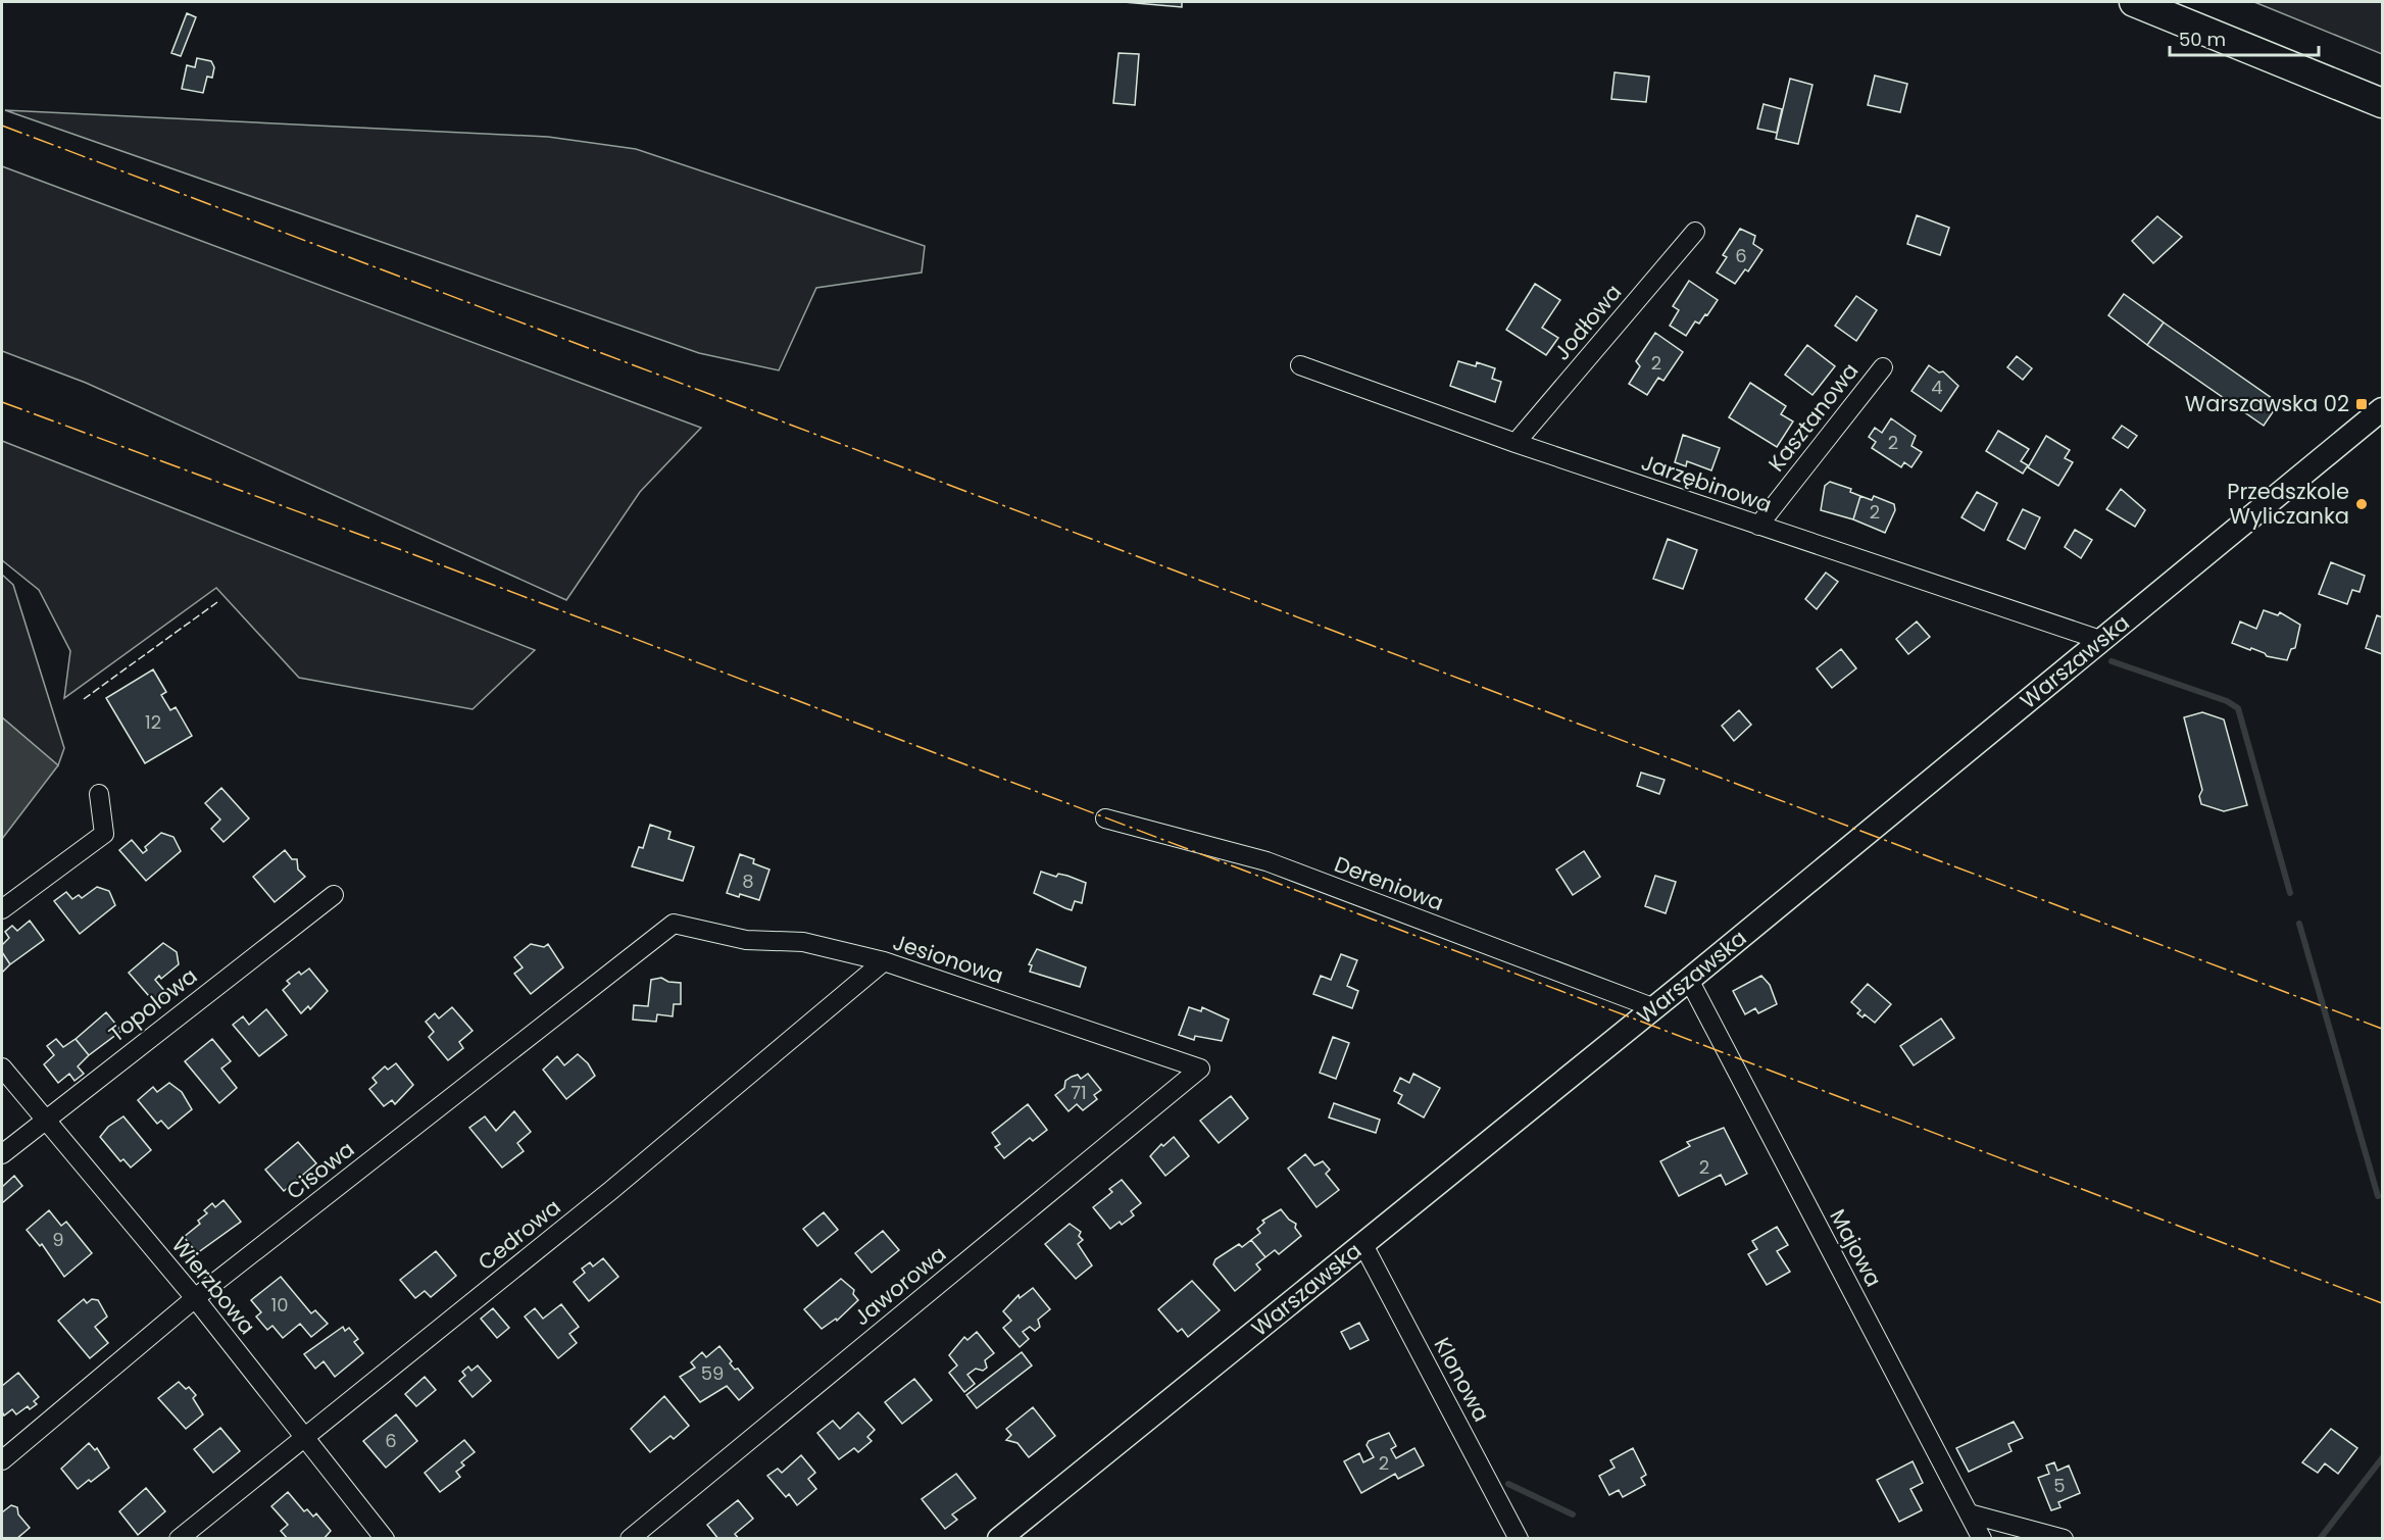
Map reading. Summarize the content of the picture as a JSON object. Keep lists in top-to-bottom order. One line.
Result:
{"streets":{"street":["Jodłowa","Kasztanowa","Jarzębinowa","Warszawska","Dereniowa","Jesionowa","Topolowa","Cisowa","Cedrowa","Majowa","Wierzbowa","Jaworowa","Klonowa"]},"crossings":[["Jodłowa","Jarzębinowa"],["Kasztanowa","Jarzębinowa"],["Jarzębinowa","Warszawska"],["Warszawska","Dereniowa"],["Warszawska","Majowa"],["Warszawska","Klonowa"],["Jesionowa","Cisowa"],["Jesionowa","Cedrowa"],["Jesionowa","Jaworowa"],["Topolowa","Wierzbowa"],["Cisowa","Wierzbowa"],["Cedrowa","Wierzbowa"]],"places":{"transit":["Warszawska 02"],"other":["Przedszkole Wyliczanka"]},"house_numbers":["6","2","4","2","2","12","8","71","2","9","10","59","6","2","5"],"scale_bar":"50 m"}
